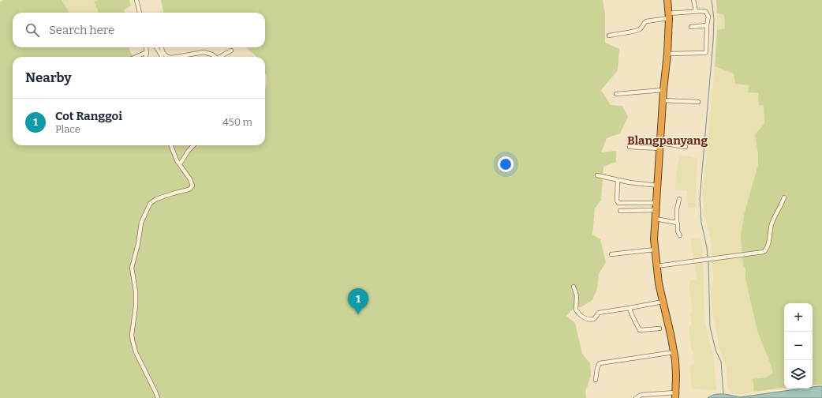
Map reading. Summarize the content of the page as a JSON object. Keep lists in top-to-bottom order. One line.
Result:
{"districts":["Blangpanyang"],"page":{"search":"Search here","heading":"Nearby","list":[{"mark":"1","name":"Cot Ranggoi","note":"Place","value":"450 m"}],"pins":"1","map_buttons":["+","−"]}}
